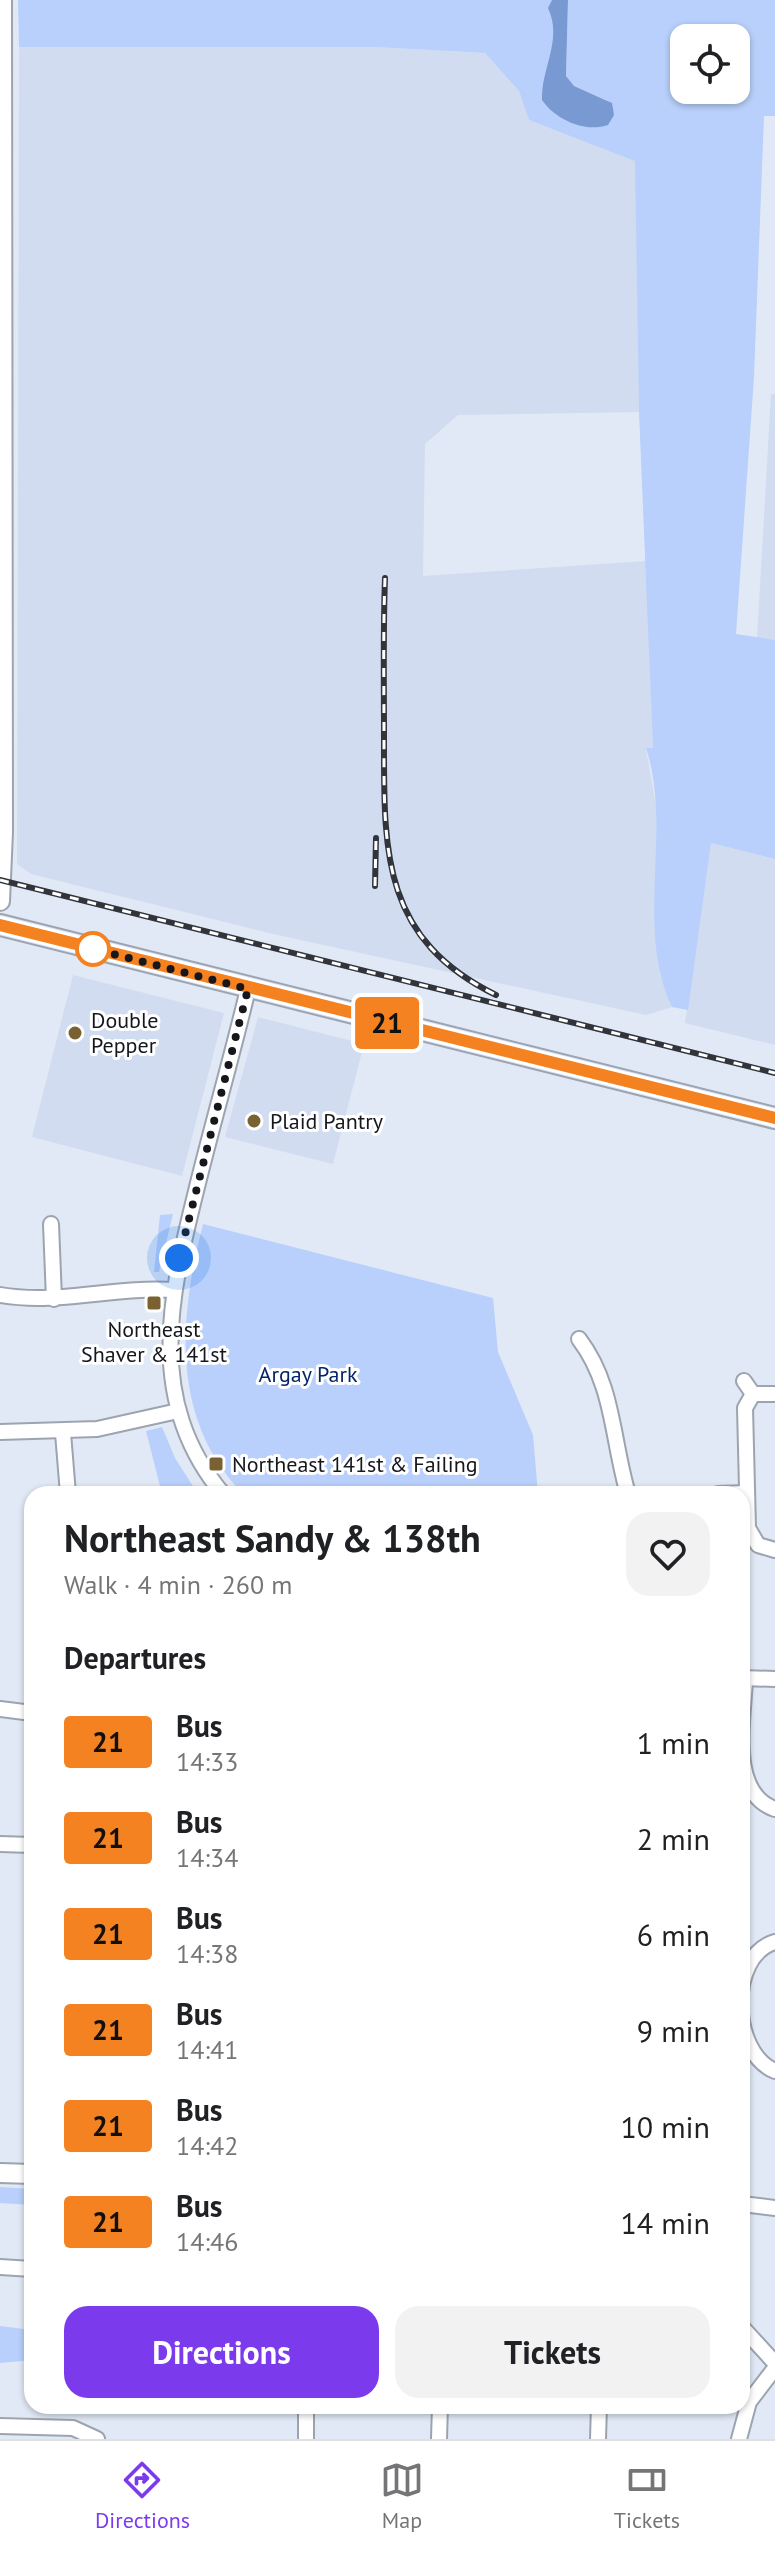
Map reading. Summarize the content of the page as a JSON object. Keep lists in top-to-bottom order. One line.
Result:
{"parks":["Argay Park"],"places":{"other":["Double Pepper","Plaid Pantry"],"transit":["Northeast Shaver & 141st","Northeast 141st & Failing"]},"lines":["bus line 21"],"page":{"on_map":"21","heading":[["Northeast Sandy & 138th","Walk · 4 min · 260 m"],"Departures"],"list":[{"mark":"21","name":"Bus","note":"14:33","value":"1 min"},{"mark":"21","name":"Bus","note":"14:34","value":"2 min"},{"mark":"21","name":"Bus","note":"14:38","value":"6 min"},{"mark":"21","name":"Bus","note":"14:41","value":"9 min"},{"mark":"21","name":"Bus","note":"14:42","value":"10 min"},{"mark":"21","name":"Bus","note":"14:46","value":"14 min"}],"buttons":["Directions","Tickets"],"tabs":["Directions","Map","Tickets"]}}
